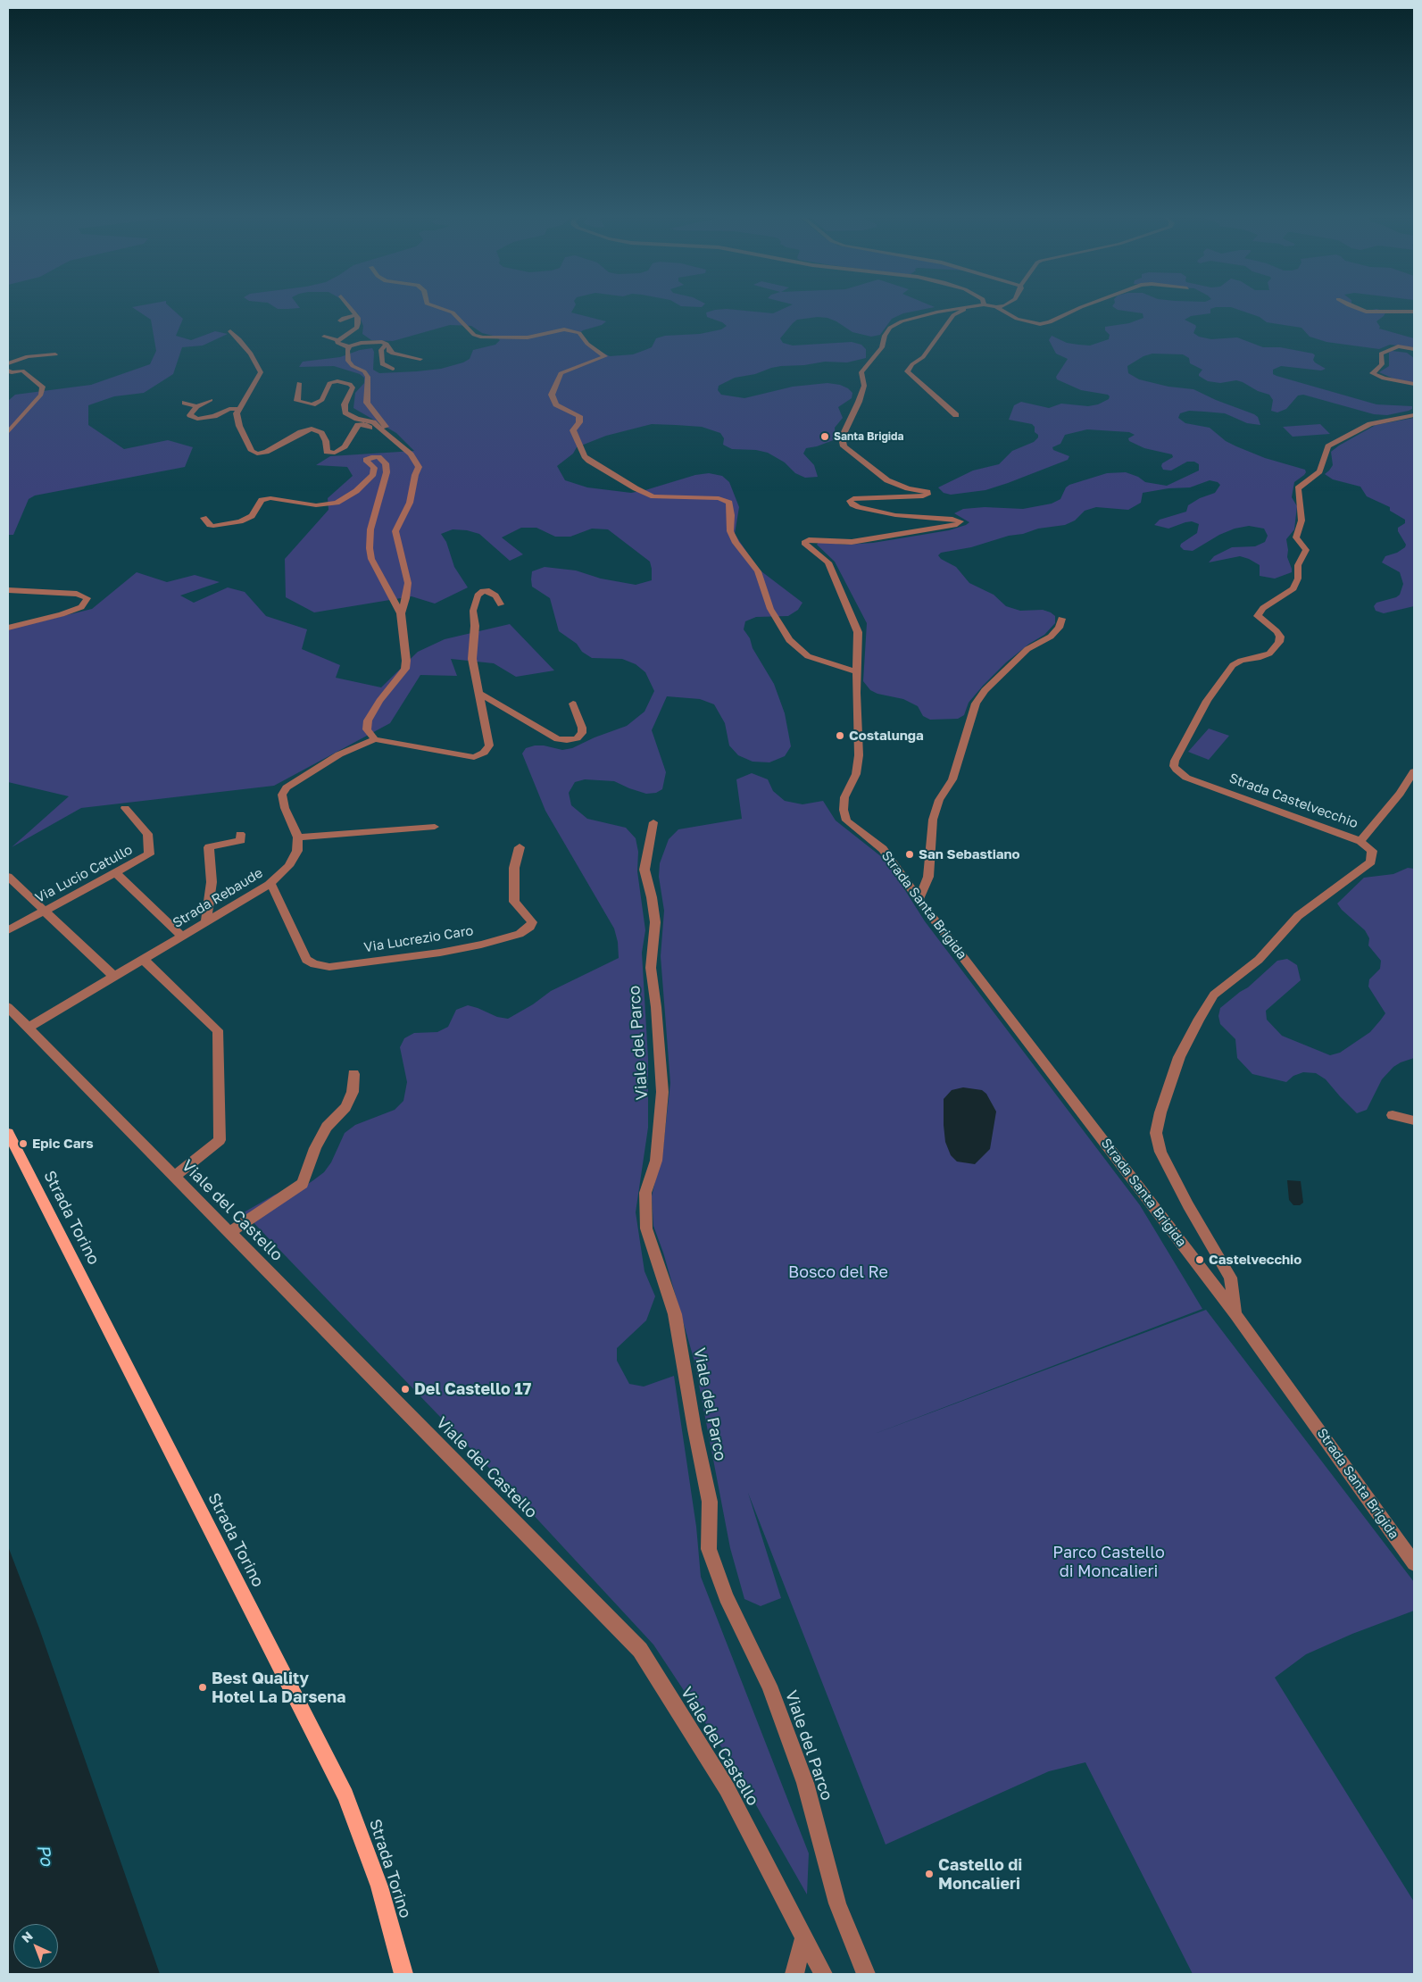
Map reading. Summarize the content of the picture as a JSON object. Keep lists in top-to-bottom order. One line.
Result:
{"streets":{"main road":["Strada Torino"],"street":["Strada Castelvecchio","Via Lucio Catullo","Strada Rebaude","Strada Santa Brigida","Via Lucrezio Caro","Viale del Parco","Viale del Castello"]},"crossings":[["Strada Castelvecchio","Strada Santa Brigida"],["Strada Rebaude","Via Lucrezio Caro"],["Strada Rebaude","Viale del Castello"]],"water":["Po"],"parks":["Bosco del Re","Parco Castello di Moncalieri"],"places":["Santa Brigida","Costalunga","San Sebastiano","Epic Cars","Castelvecchio","Del Castello 17","Best Quality Hotel La Darsena","Castello di Moncalieri"],"north":"top left"}
